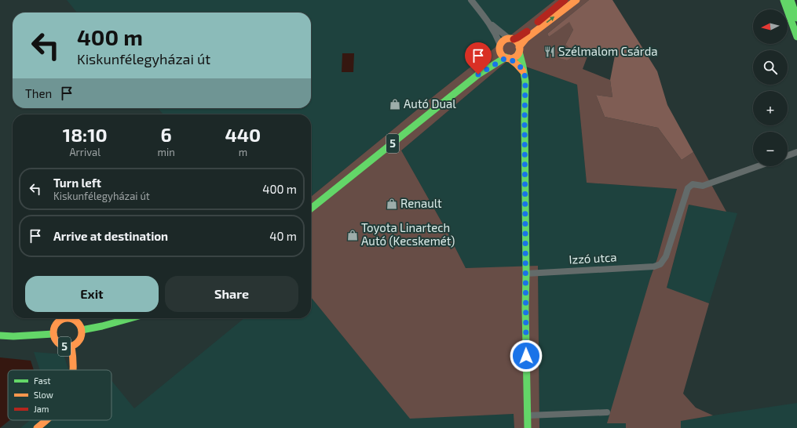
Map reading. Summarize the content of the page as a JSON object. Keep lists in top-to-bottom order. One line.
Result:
{"streets":{"main road":["5"],"street":["Izzó utca"]},"places":{"restaurant":["Szélmalom Csárda"],"shop":["Autó Dual","Renault","Toyota Linartech Autó (Kecskemét)"]},"legend":["Fast","Slow","Jam"],"north":"left","page":{"map_buttons":["+","−"],"turn":["400 m","Kiskunfélegyházai út"],"then":"Then","eta":["18:10","Arrival","6","min","440","m"],"list":[{"name":"Turn left","note":"Kiskunfélegyházai út","value":"400 m"},{"name":"Arrive at destination","value":"40 m"}],"buttons":["Exit","Share"]}}
